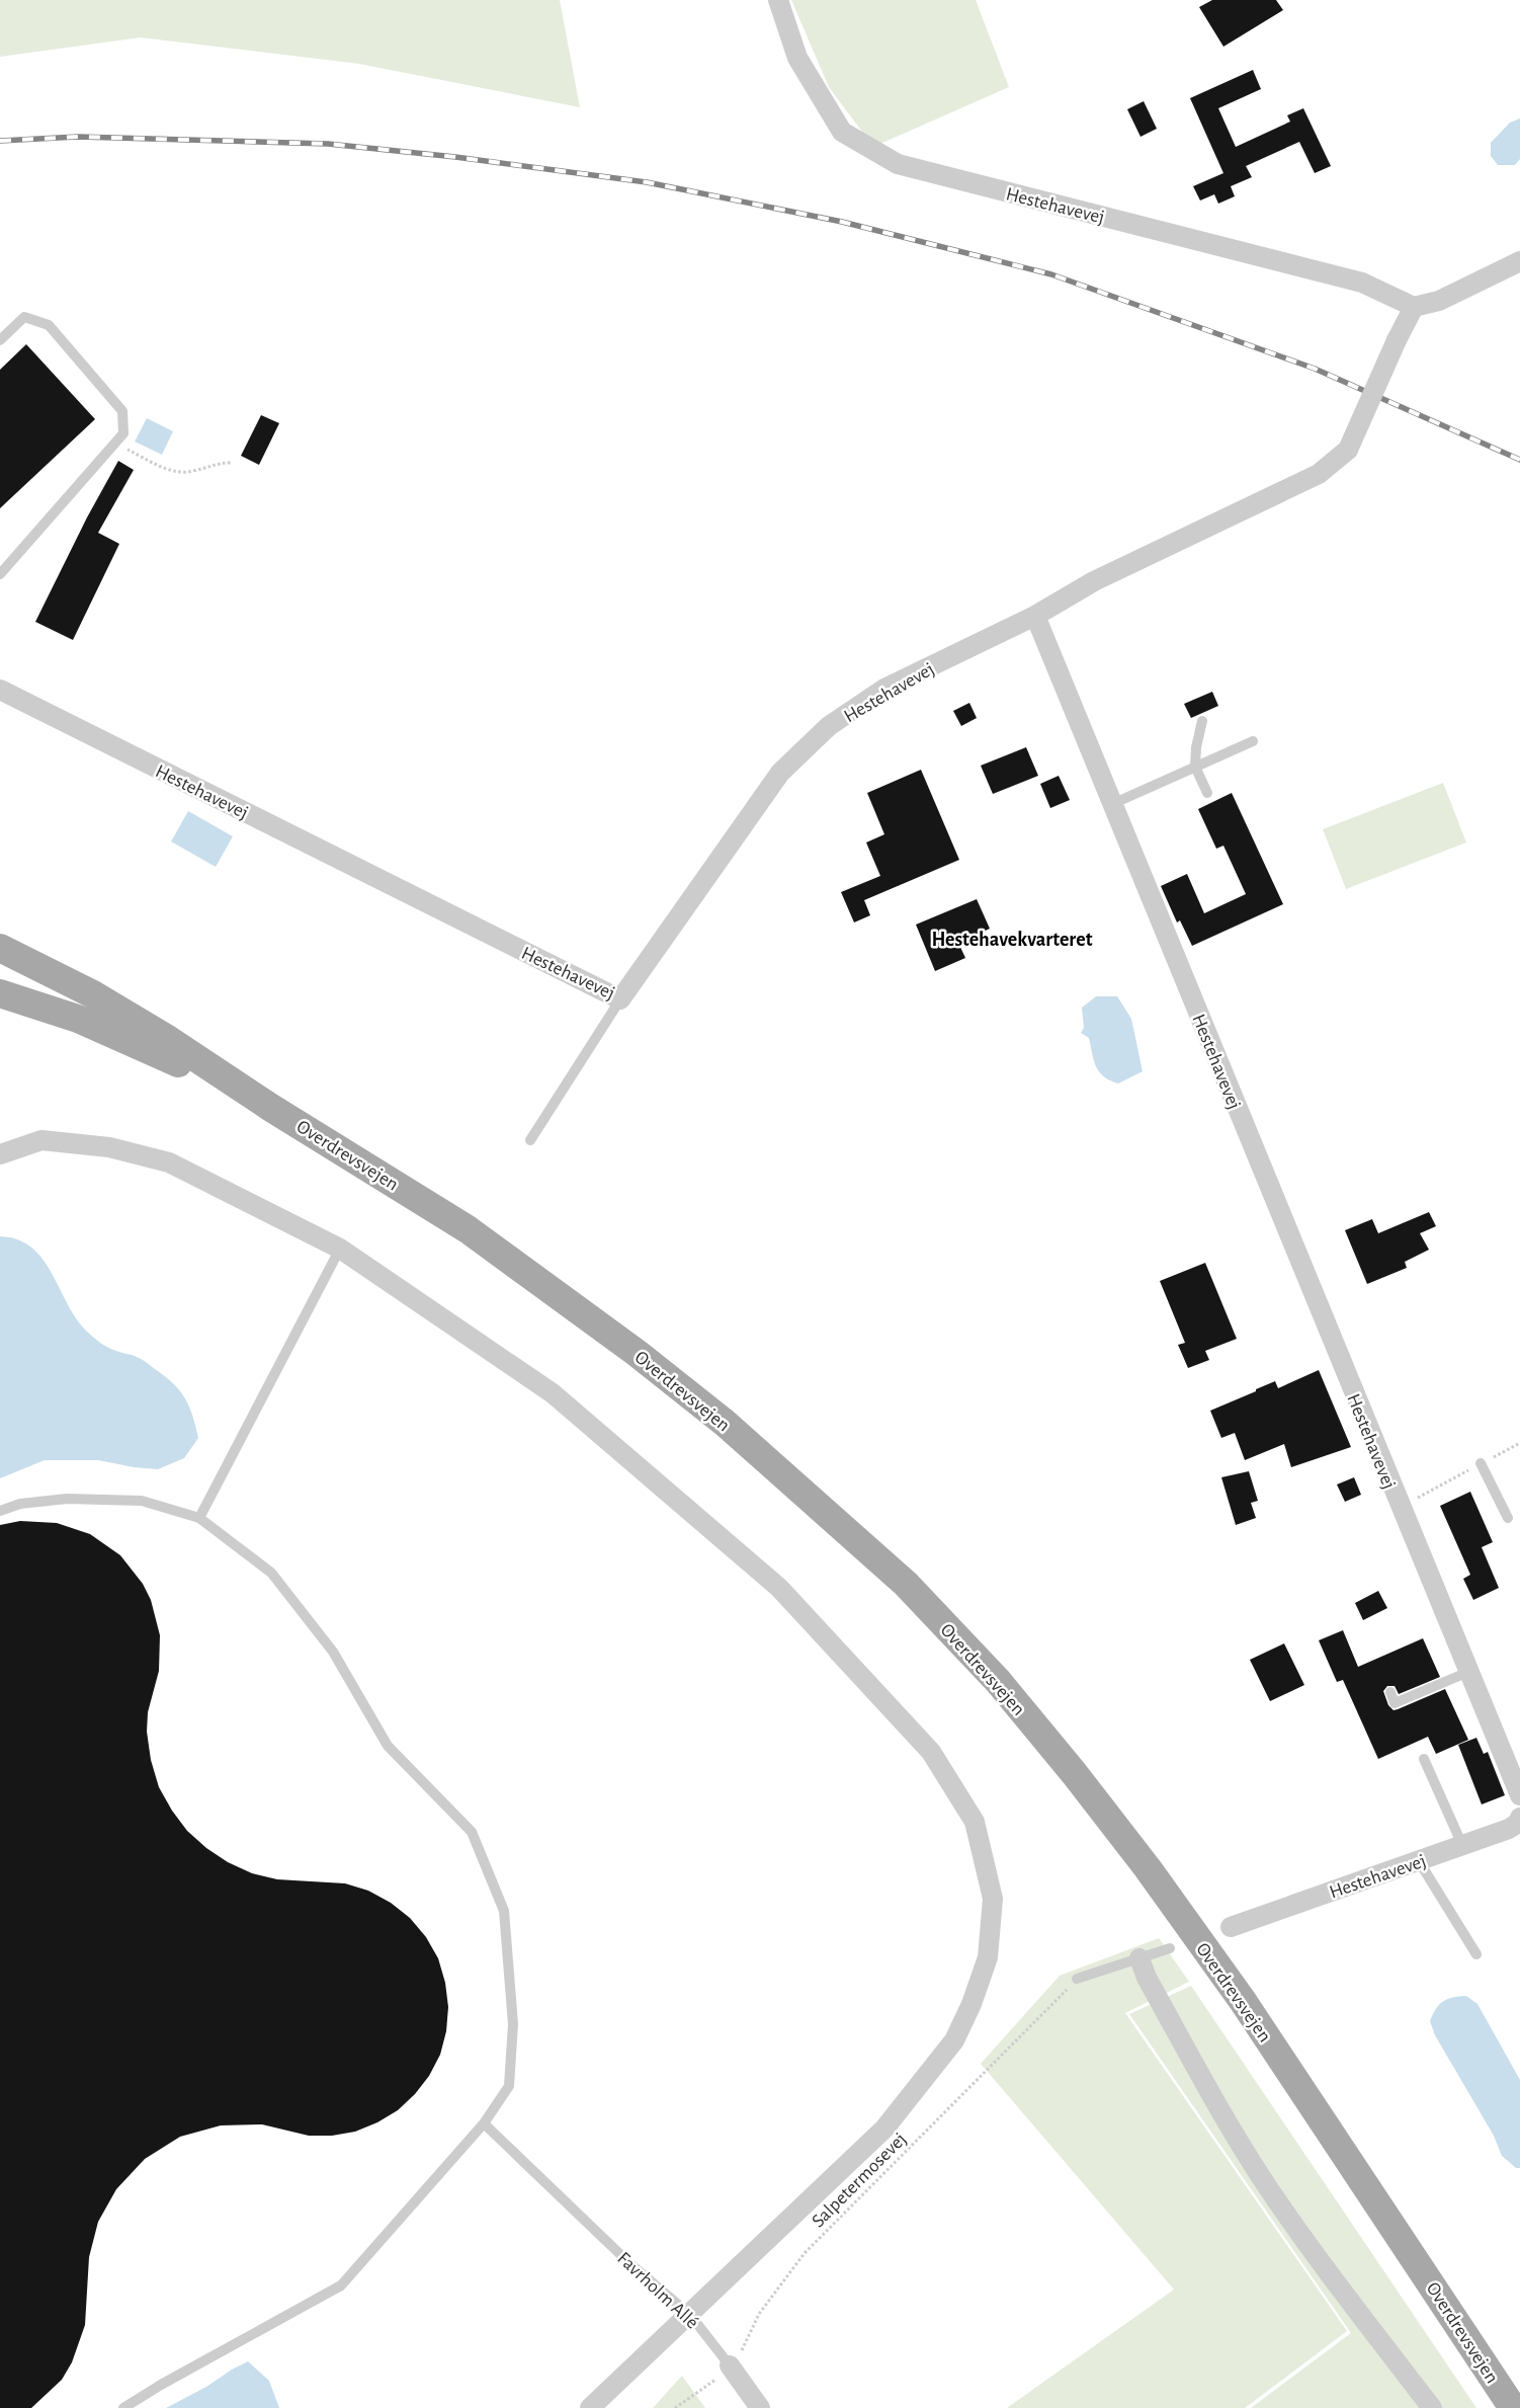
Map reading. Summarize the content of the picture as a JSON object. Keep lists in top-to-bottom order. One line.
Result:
{"streets":{"main road":["Overdrevsvejen"],"street":["Hestehavevej","Favrholm Allé"],"path":["Salpetermosevej"]},"crossings":[["Salpetermosevej","Favrholm Allé"]],"districts":["Hestehavekvarteret"]}
